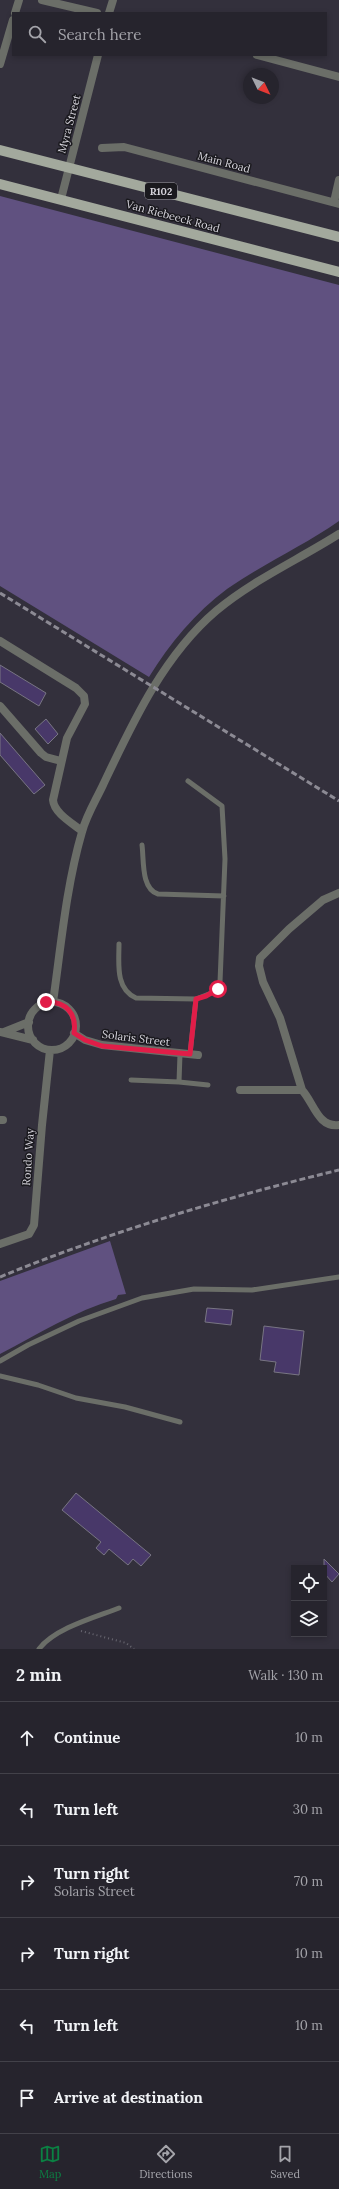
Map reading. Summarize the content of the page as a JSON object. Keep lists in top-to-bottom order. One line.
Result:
{"streets":{"main road":["R102","Van Riebeeck Road"],"street":["Myra Street","Main Road","Solaris Street","Rondo Way"]},"crossings":[["Myra Street","Van Riebeeck Road"],["Solaris Street","Rondo Way"]],"north":"bottom right","page":{"search":"Search here","heading":["2 min","Walk · 130 m"],"list":[["Continue","10 m"],["Turn left","30 m"],["Turn right","Solaris Street","70 m"],["Turn right","10 m"],["Turn left","10 m"],"Arrive at destination"],"nav":["Map","Directions","Saved"]}}
